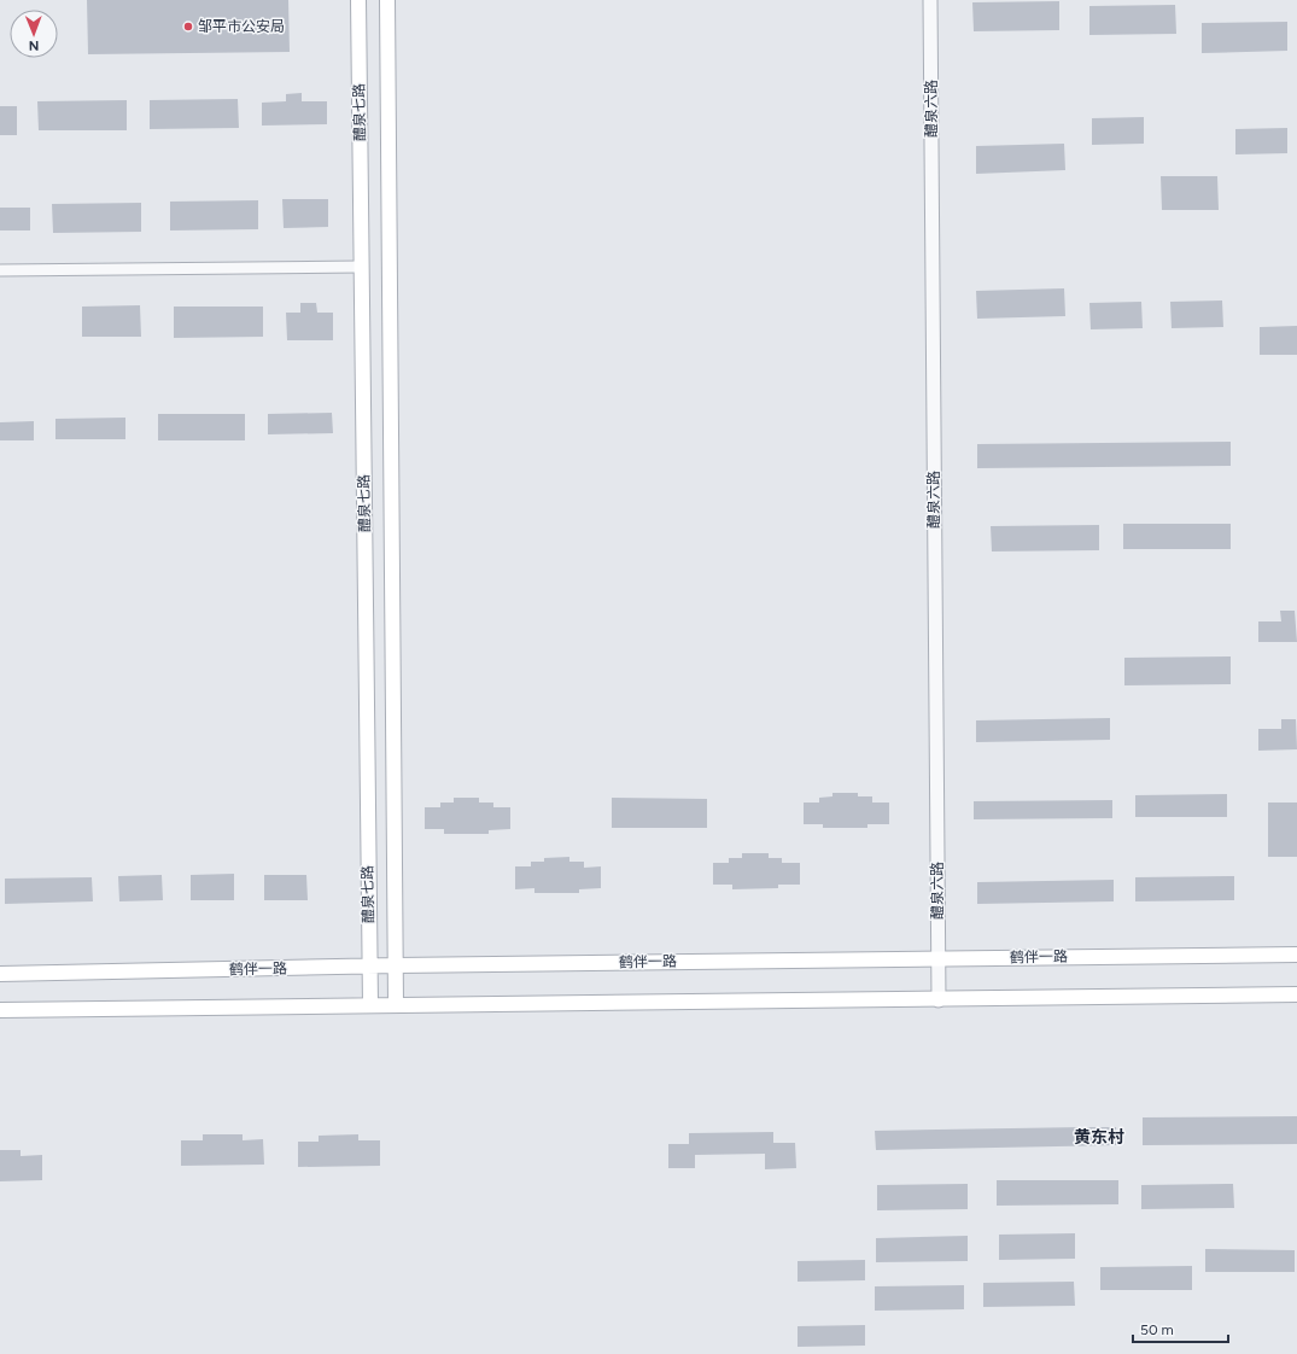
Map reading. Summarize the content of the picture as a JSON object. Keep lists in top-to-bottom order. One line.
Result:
{"streets":{"main road":["醴泉七路","鹤伴一路"],"street":["醴泉六路"]},"crossings":[["醴泉六路","鹤伴一路"],["醴泉七路","鹤伴一路"]],"districts":["黄东村"],"places":["邹平市公安局"],"scale_bar":"50 m","north":"bottom"}
